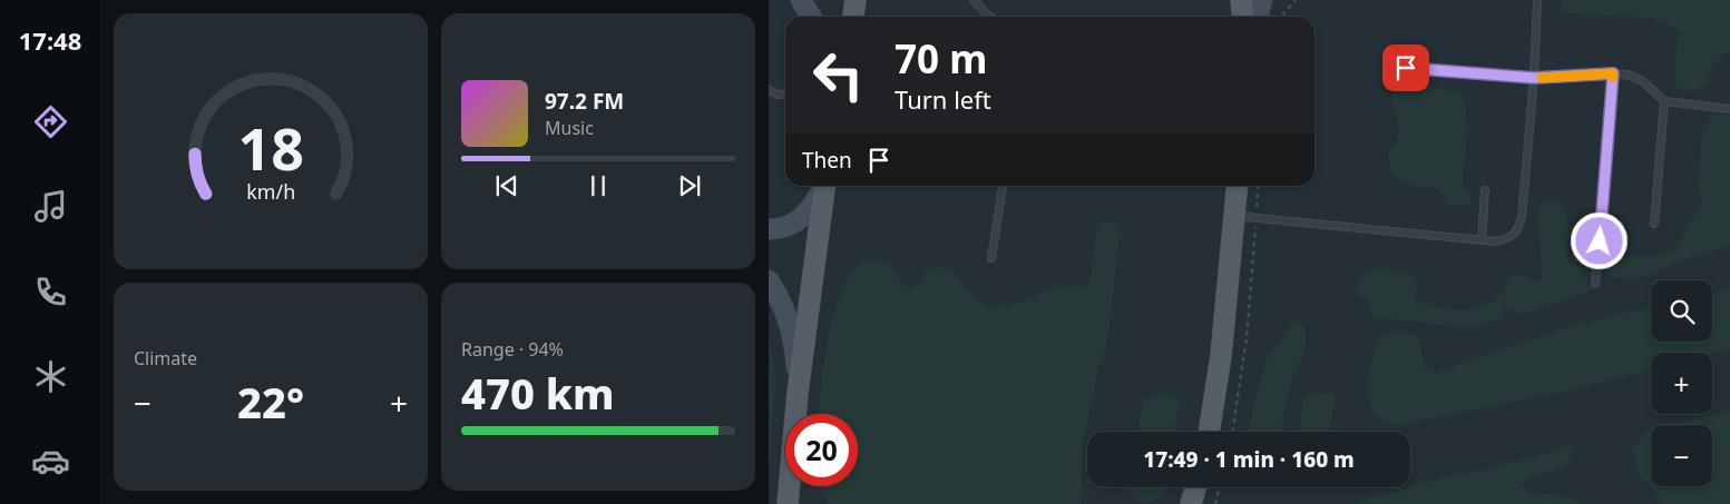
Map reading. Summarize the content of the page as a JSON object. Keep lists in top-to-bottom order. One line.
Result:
{"page":{"tabs":"17:48","turn":["70 m","Turn left"],"song":["97.2 FM","Music"],"then":"Then","map_buttons":["+","−"],"tile":["Climate",["Range · 94%","470 km"]],"heat":["−","22°","+"],"limit":"20","trip":"17:49 · 1 min · 160 m","gauge":["18","km/h"]}}
